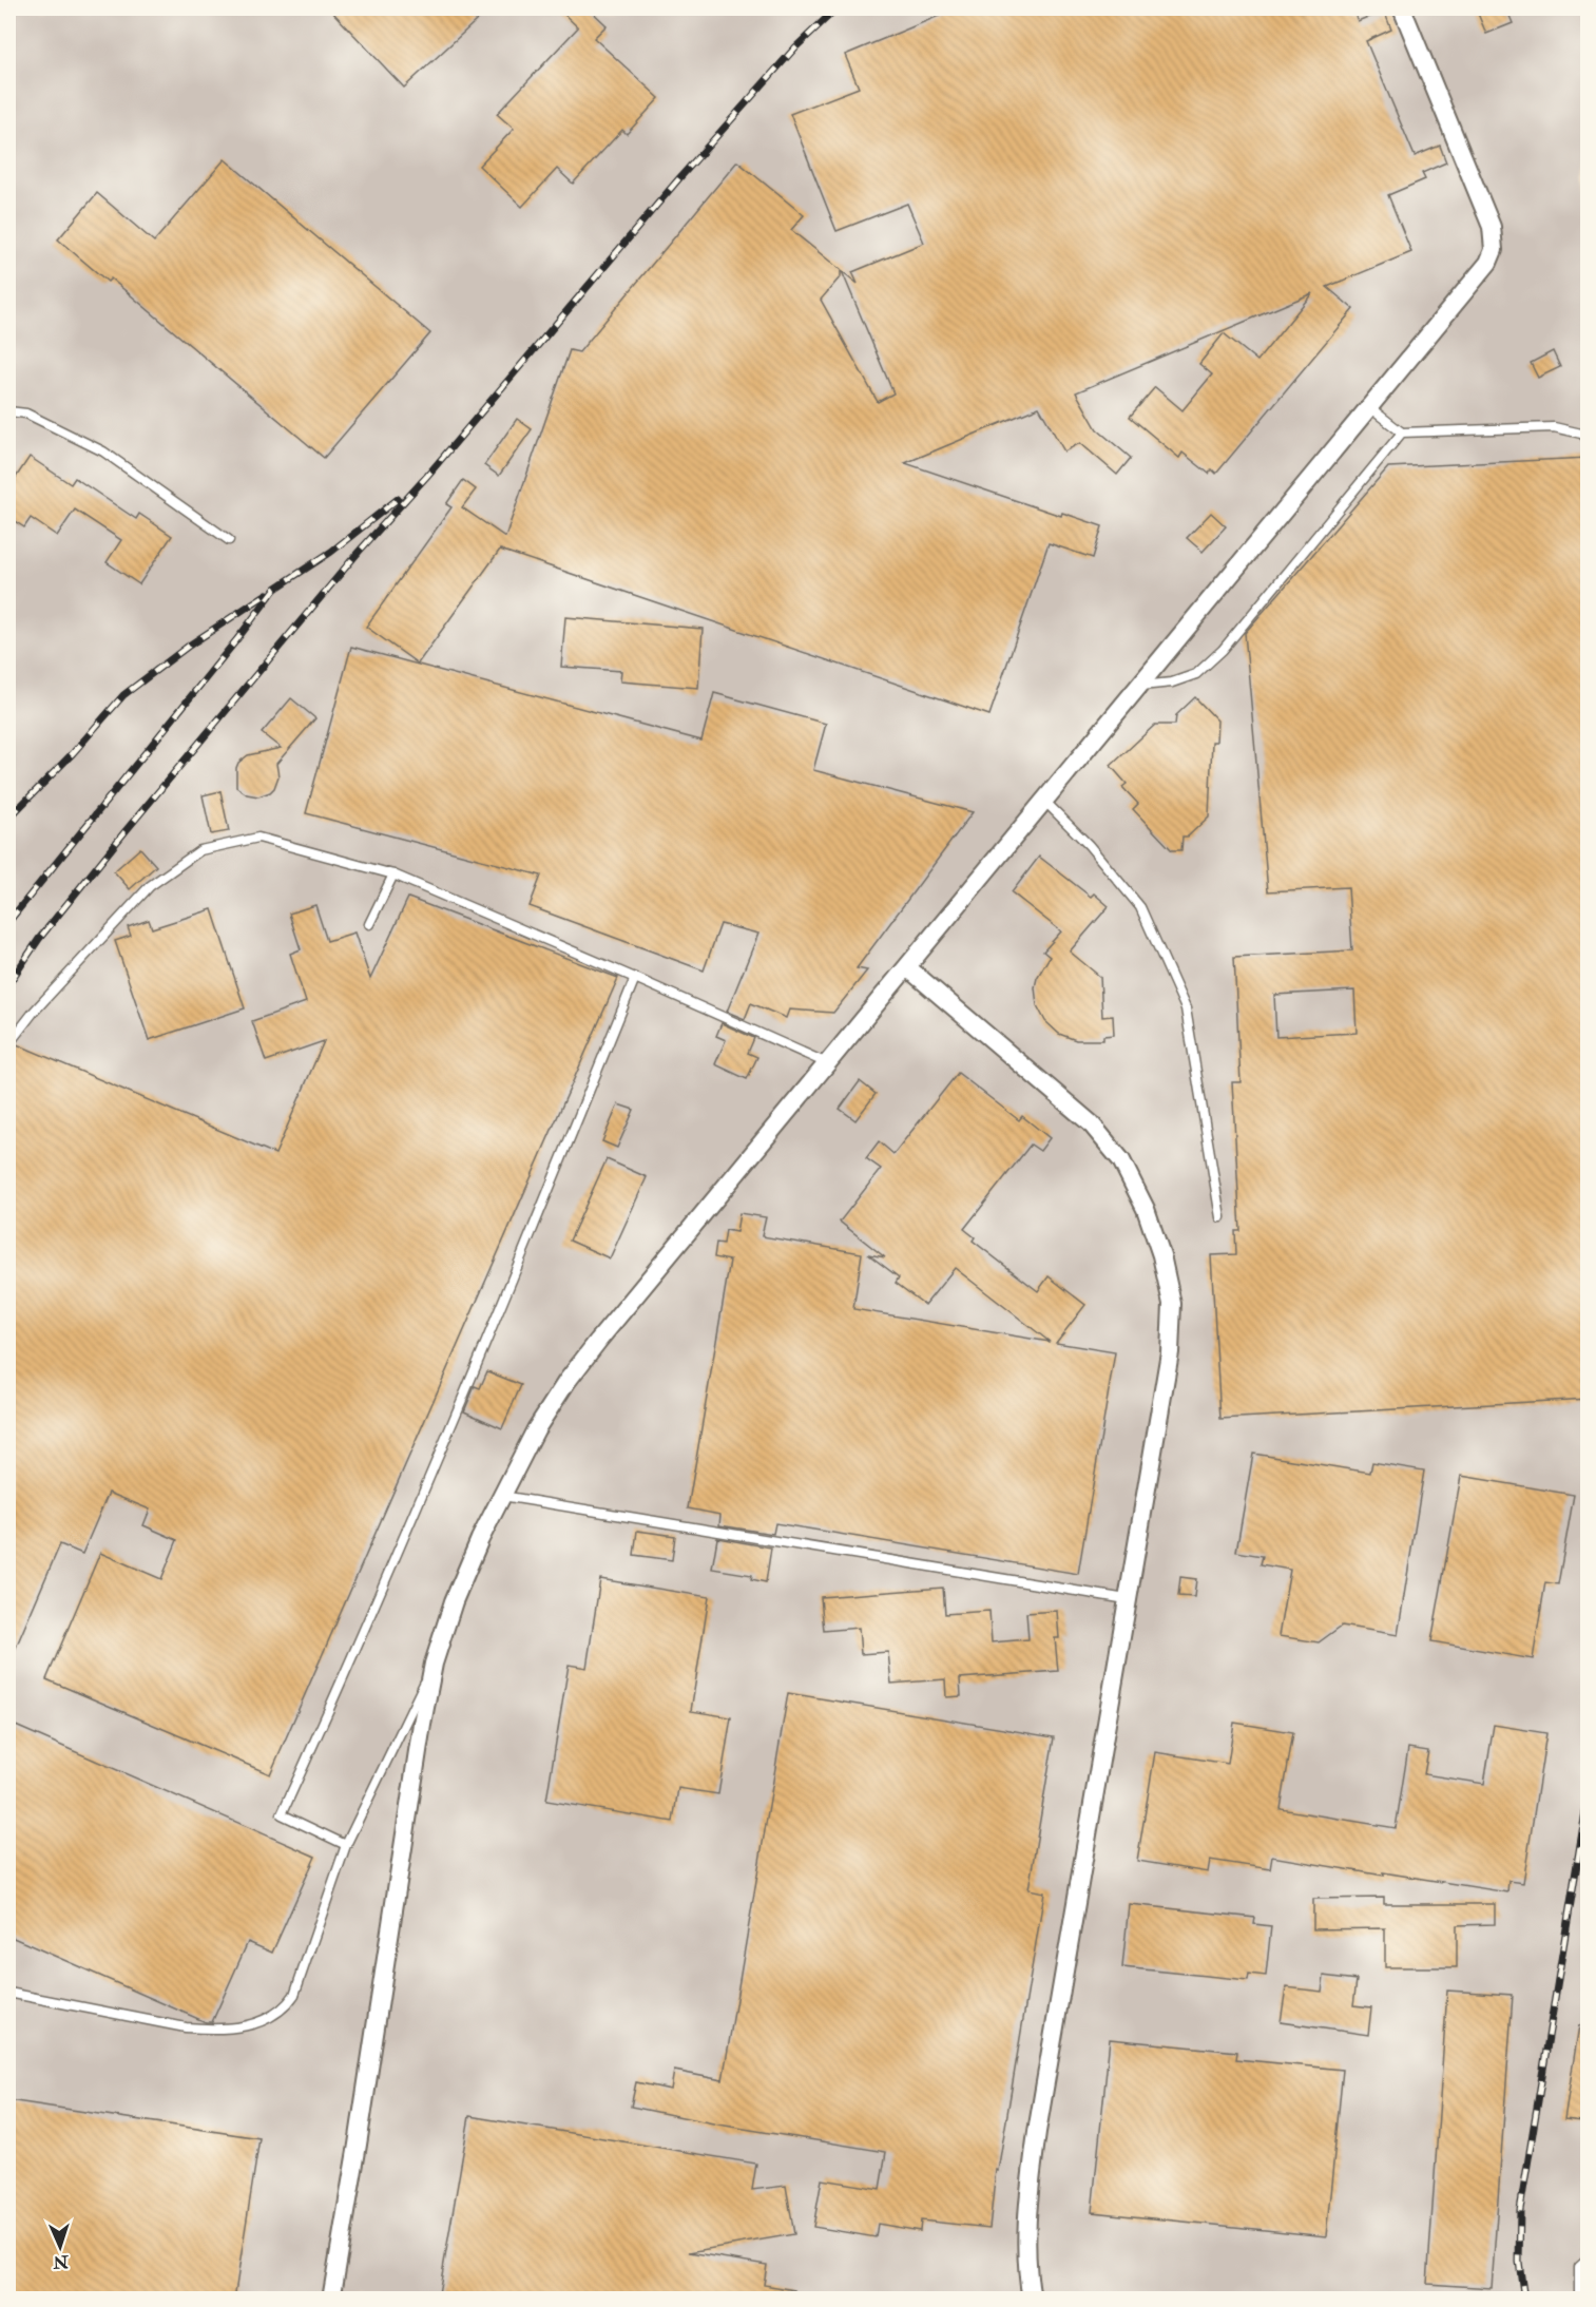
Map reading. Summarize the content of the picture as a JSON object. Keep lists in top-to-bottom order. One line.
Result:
{"north":"bottom"}
